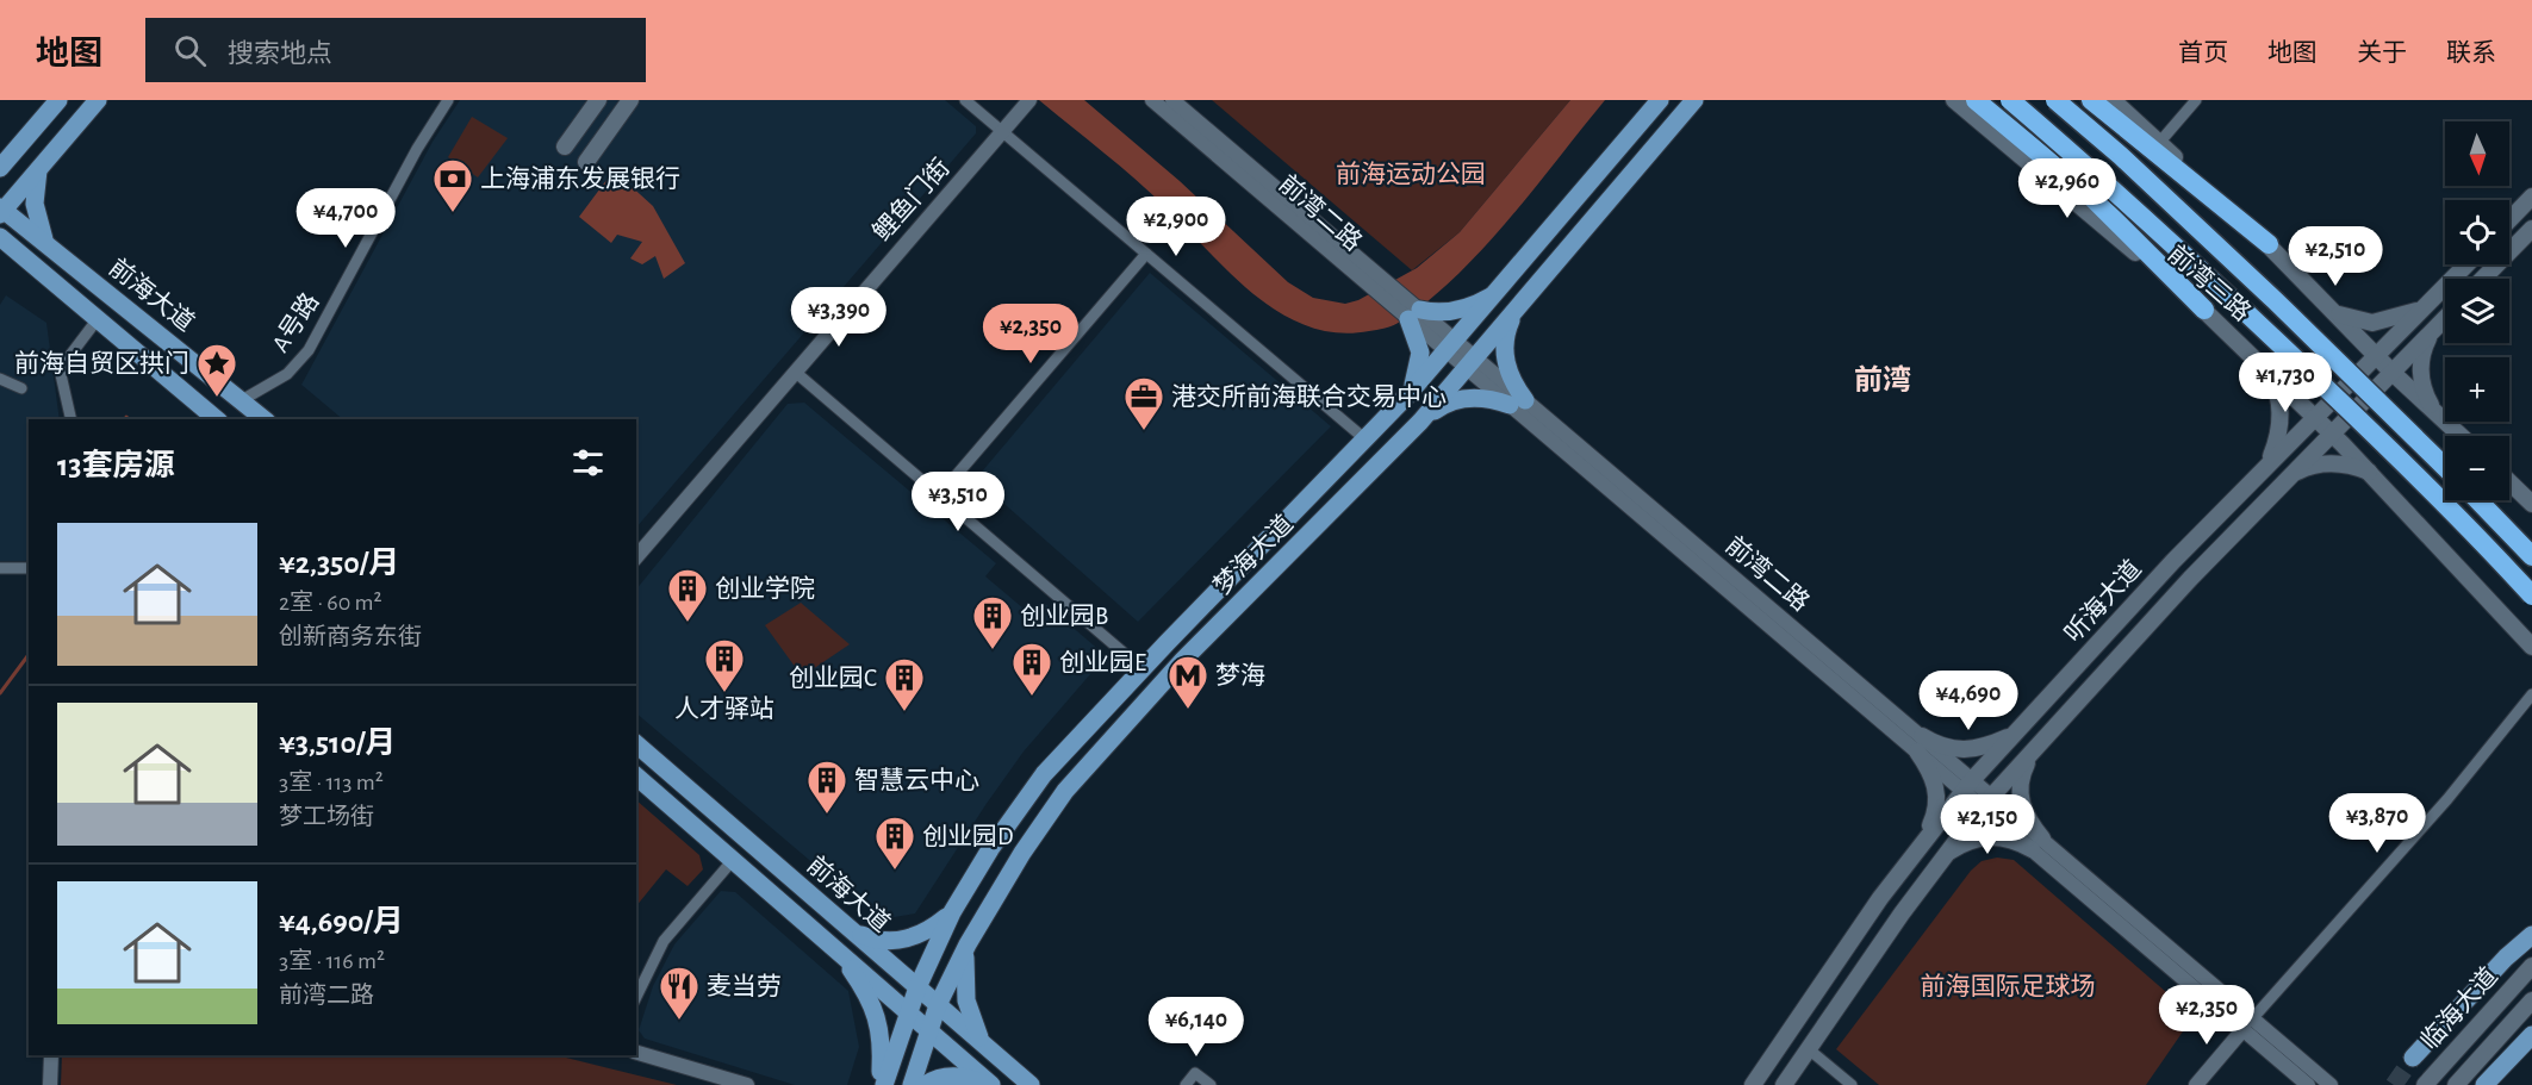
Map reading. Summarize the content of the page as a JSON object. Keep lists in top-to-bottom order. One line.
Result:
{"streets":{"main road":["前湾三路","前海大道","梦海大道","听海大道","临海大道"],"street":["鲤鱼门街","前湾二路","A号路"]},"crossings":[["前湾二路","梦海大道"],["前湾二路","听海大道"],["前湾三路","听海大道"],["前海大道","A号路"],["前海大道","梦海大道"]],"districts":["前湾"],"parks":["前海运动公园","前海国际足球场"],"places":{"bank":["上海浦东发展银行"],"place":["前海自贸区拱门"],"office":["港交所前海联合交易中心"],"building":["创业学院","创业园B","人才驿站","创业园E","创业园C","智慧云中心","创业园D"],"metro station":["梦海"],"restaurant":["麦当劳"]},"north":"bottom","page":{"header":"地图","search":"搜索地点","nav":["首页","地图","关于","联系"],"map_buttons":["+","−"],"price":["¥2,960","¥4,700","¥2,900","¥2,510","¥3,390","¥2,350","¥1,730","¥3,510","¥4,690","¥3,870","¥2,150","¥2,350","¥6,140"],"heading":"13套房源","list":[{"name":"¥2,350/月","note":"2室 · 60 m² · 创新商务东街"},{"name":"¥3,510/月","note":"3室 · 113 m² · 梦工场街"},{"name":"¥4,690/月","note":"3室 · 116 m² · 前湾二路"}]}}
